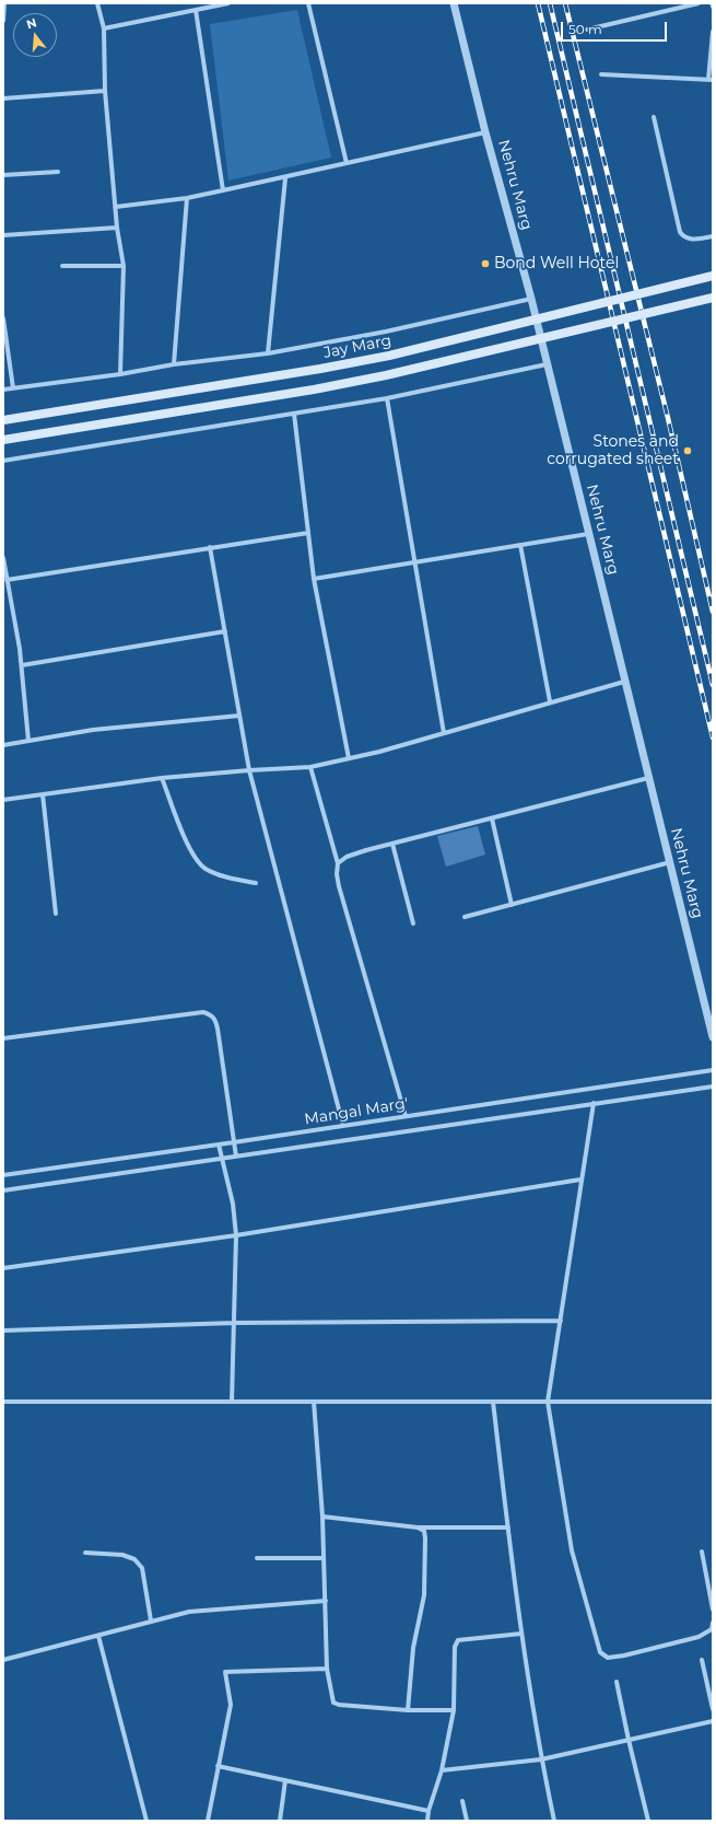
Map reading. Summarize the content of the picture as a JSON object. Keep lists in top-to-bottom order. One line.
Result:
{"streets":{"main road":["Jay Marg"],"street":["Nehru Marg","Mangal Marg'"]},"places":["Bond Well Hotel","Stones and corrugated sheet"],"scale_bar":"50 m","north":"top"}
